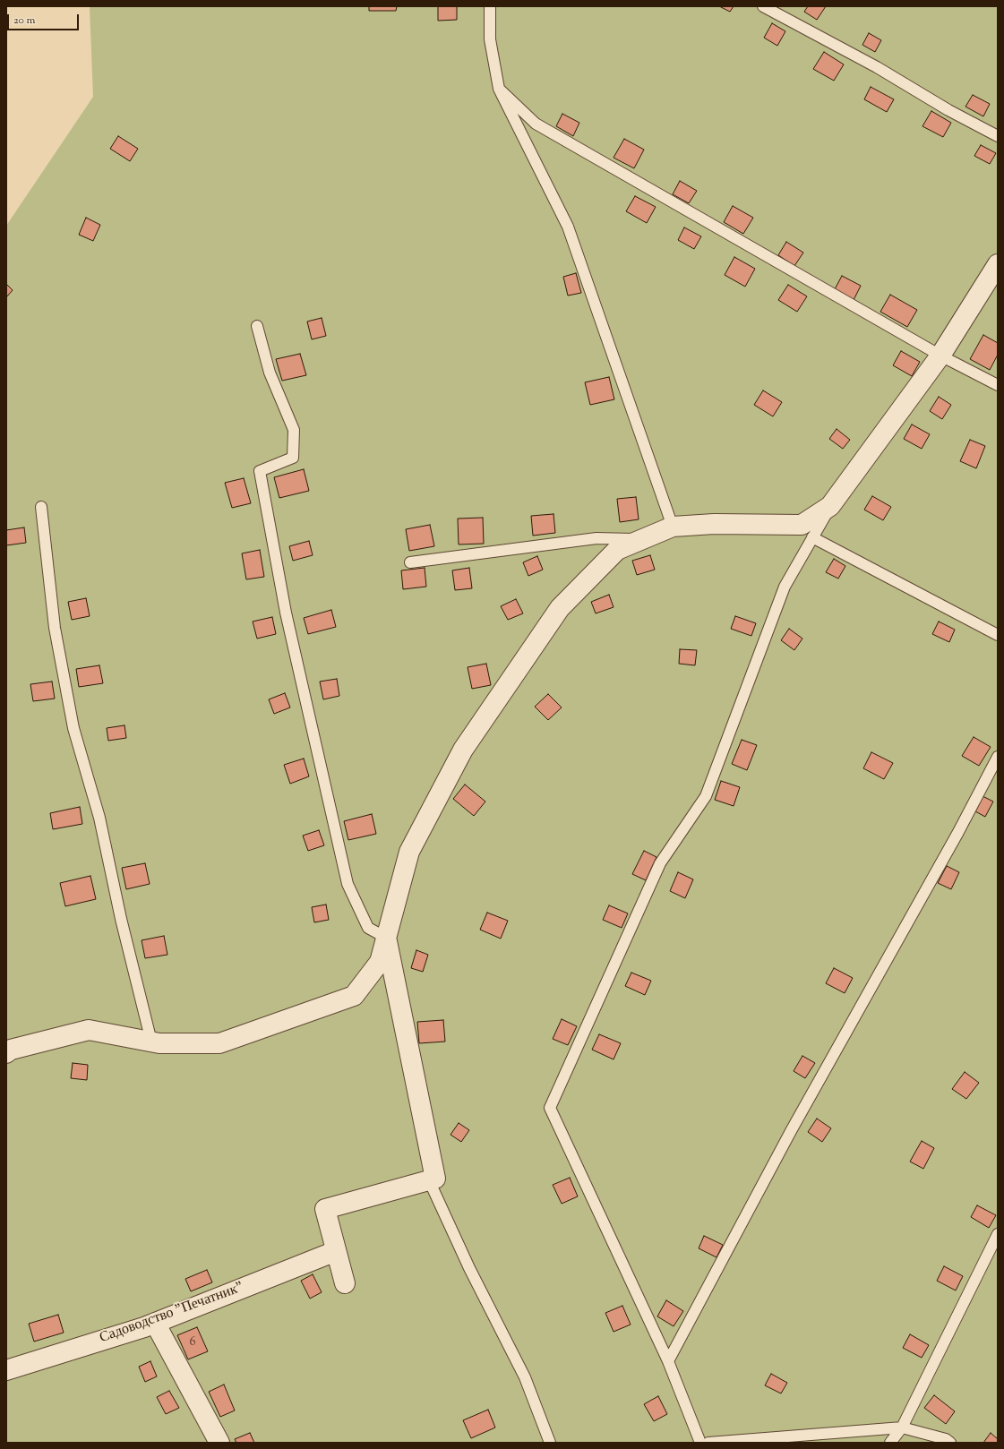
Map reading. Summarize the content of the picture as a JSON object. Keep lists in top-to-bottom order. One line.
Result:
{"streets":{"street":["Садоводство \"Печатник\""]},"house_numbers":["6"],"scale_bar":"20 m"}
